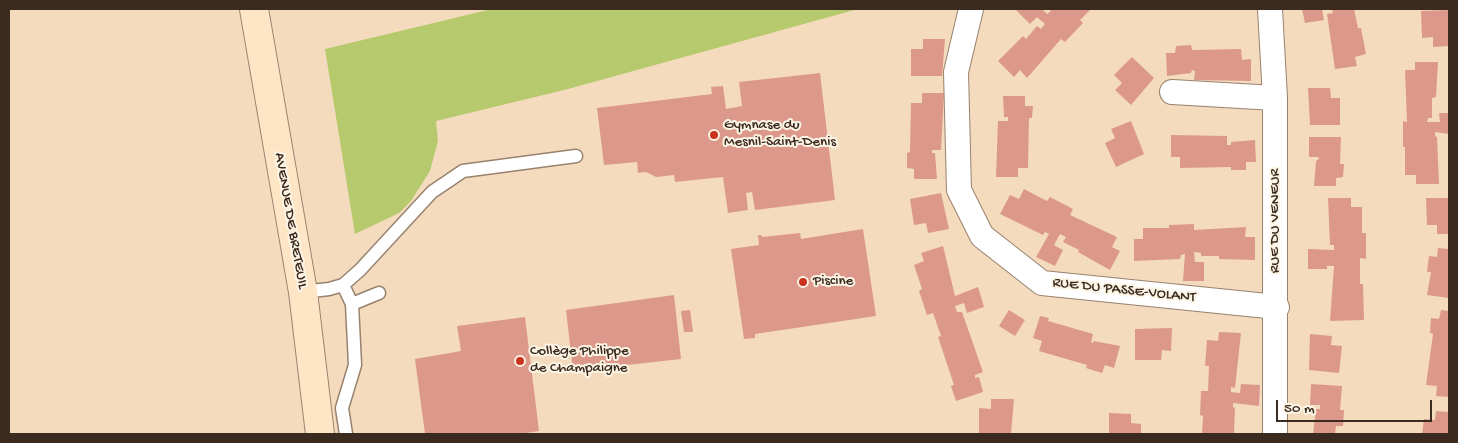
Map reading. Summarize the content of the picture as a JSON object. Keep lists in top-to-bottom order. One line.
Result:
{"streets":{"street":["AVENUE DE BRETEUIL","RUE DU VENEUR","RUE DU PASSE-VOLANT"]},"crossings":[["RUE DU VENEUR","RUE DU PASSE-VOLANT"]],"places":["Gymnase du Mesnil-Saint-Denis","Piscine","Collège Philippe de Champaigne"],"scale_bar":"50 m"}
